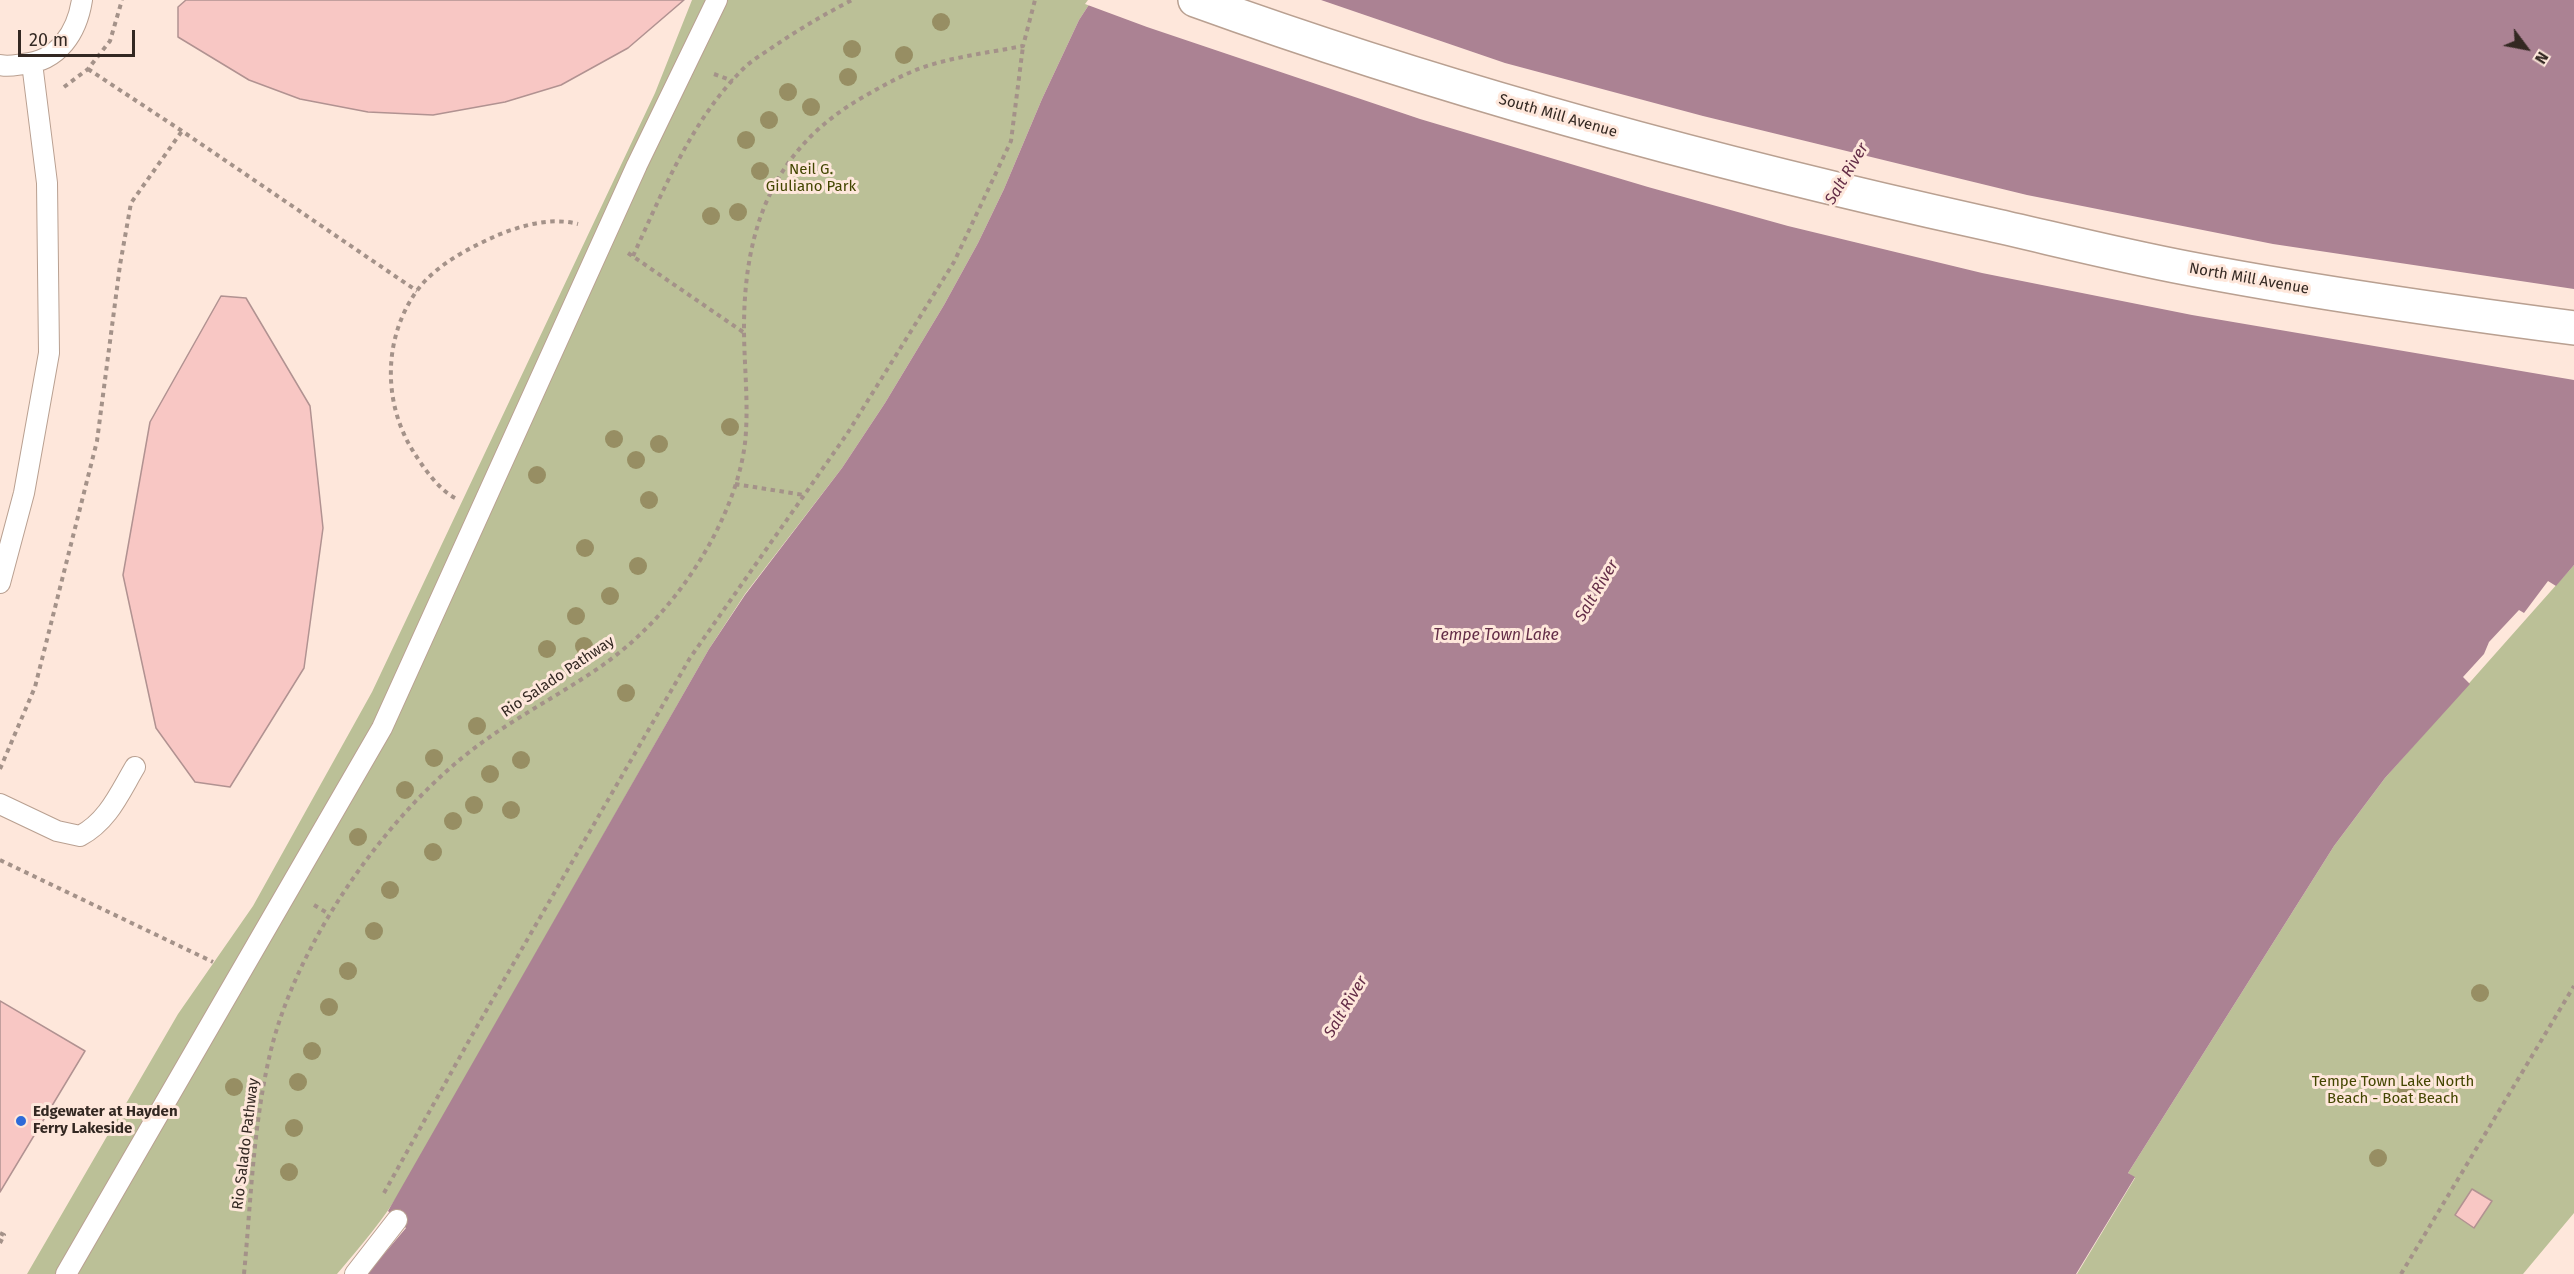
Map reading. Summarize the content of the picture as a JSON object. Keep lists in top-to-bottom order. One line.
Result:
{"streets":{"main road":["South Mill Avenue","North Mill Avenue"],"path":["Rio Salado Pathway"]},"crossings":[["South Mill Avenue","North Mill Avenue"]],"water":["Salt River","Tempe Town Lake"],"parks":["Neil G. Giuliano Park","Tempe Town Lake North Beach - Boat Beach"],"places":["Edgewater at Hayden Ferry Lakeside"],"scale_bar":"20 m","north":"bottom right"}
